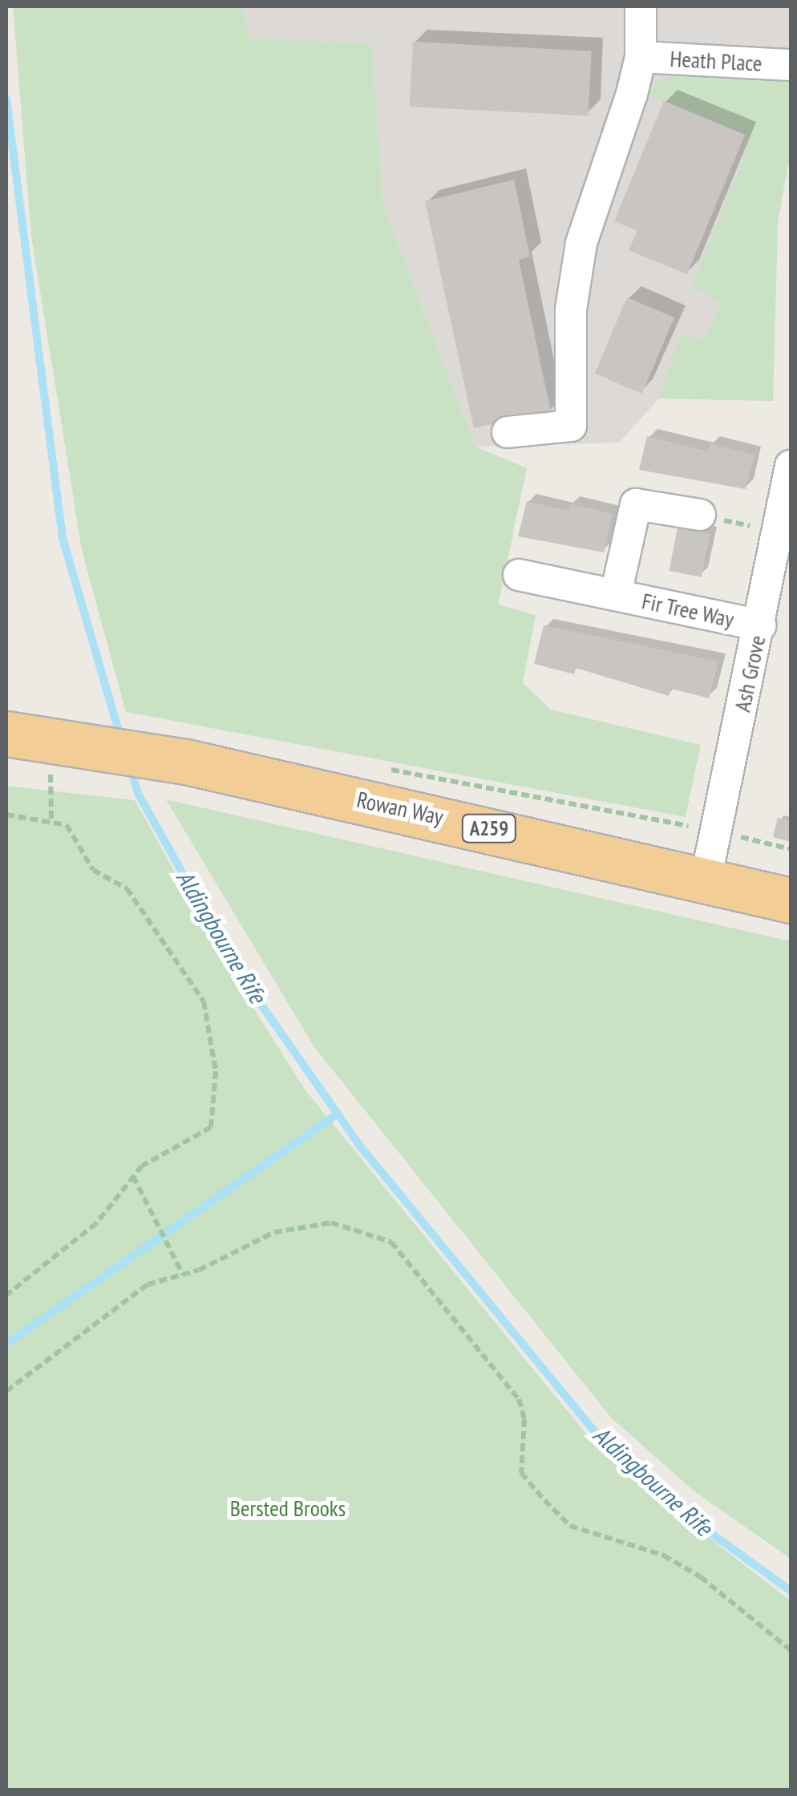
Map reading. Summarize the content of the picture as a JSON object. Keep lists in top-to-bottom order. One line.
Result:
{"streets":{"highway":["Rowan Way","A259"],"street":["Heath Place","Fir Tree Way","Ash Grove"]},"crossings":[["Fir Tree Way","Ash Grove"],["Ash Grove","Rowan Way"]],"water":["Aldingbourne Rife"],"parks":["Bersted Brooks"]}
